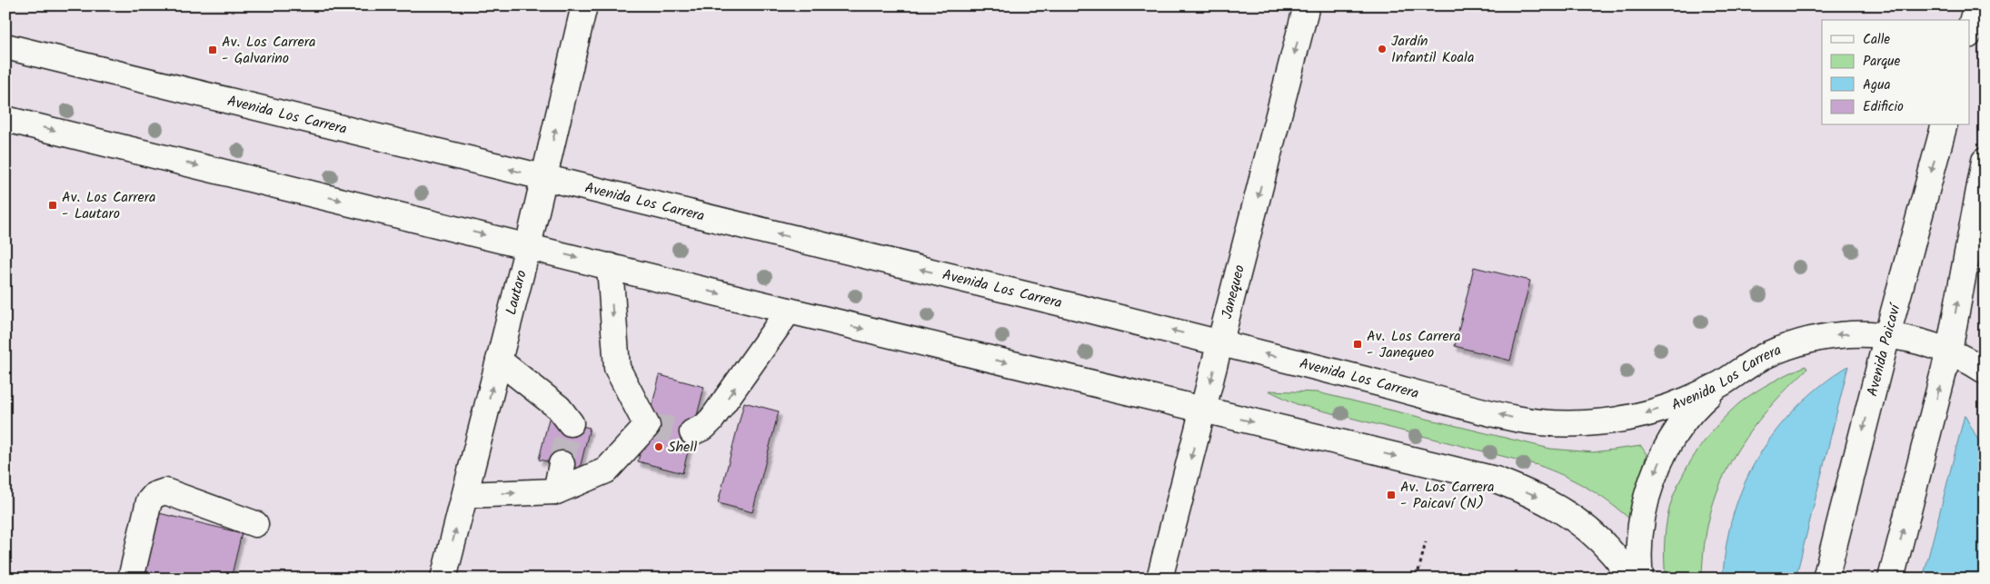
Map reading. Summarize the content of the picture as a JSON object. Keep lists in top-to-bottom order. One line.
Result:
{"streets":{"main road":["Avenida Los Carrera","Lautaro","Janequeo","Avenida Paicaví"]},"crossings":[["Avenida Los Carrera","Lautaro"],["Avenida Los Carrera","Janequeo"],["Avenida Los Carrera","Avenida Paicaví"]],"one_way":["Lautaro","Janequeo"],"places":{"other":["Jardín Infantil Koala","Shell"],"transit":["Av. Los Carrera - Galvarino","Av. Los Carrera - Lautaro","Av. Los Carrera - Janequeo","Av. Los Carrera - Paicaví (N)"]},"legend":["Calle","Parque","Agua","Edificio"]}
